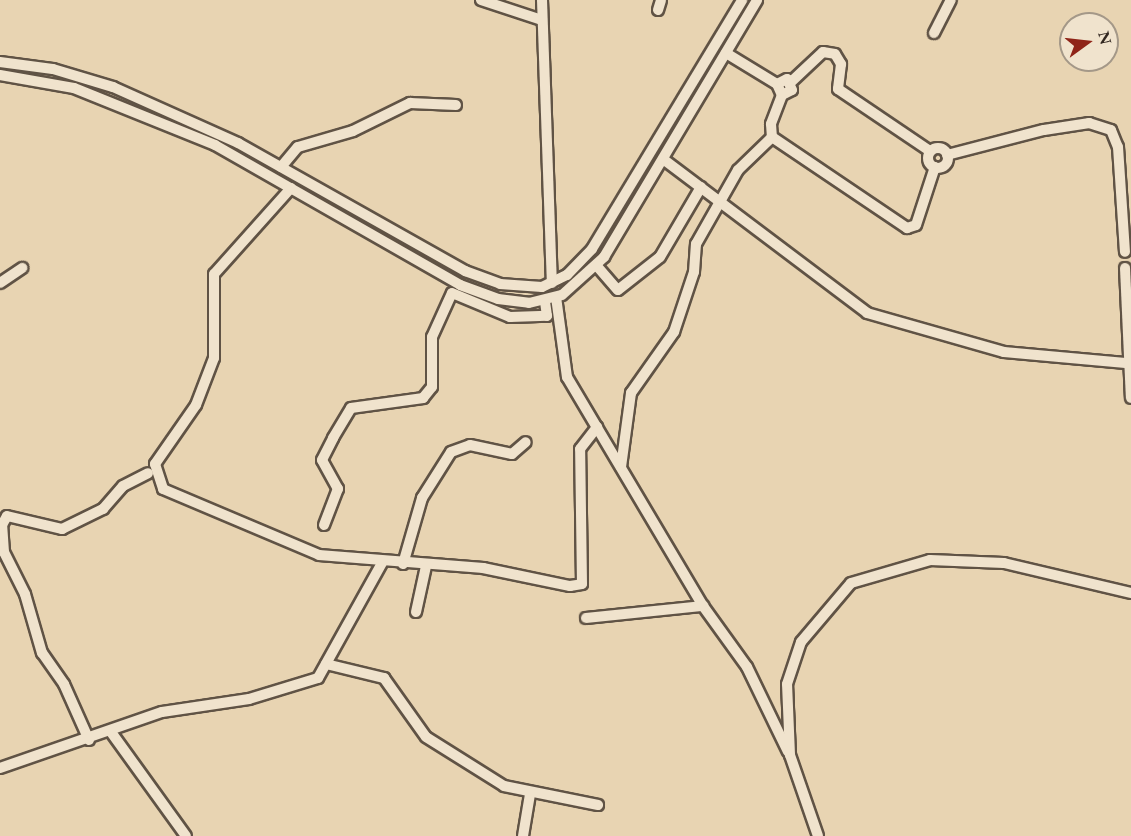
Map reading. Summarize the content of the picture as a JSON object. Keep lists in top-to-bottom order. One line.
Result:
{"north":"right"}
